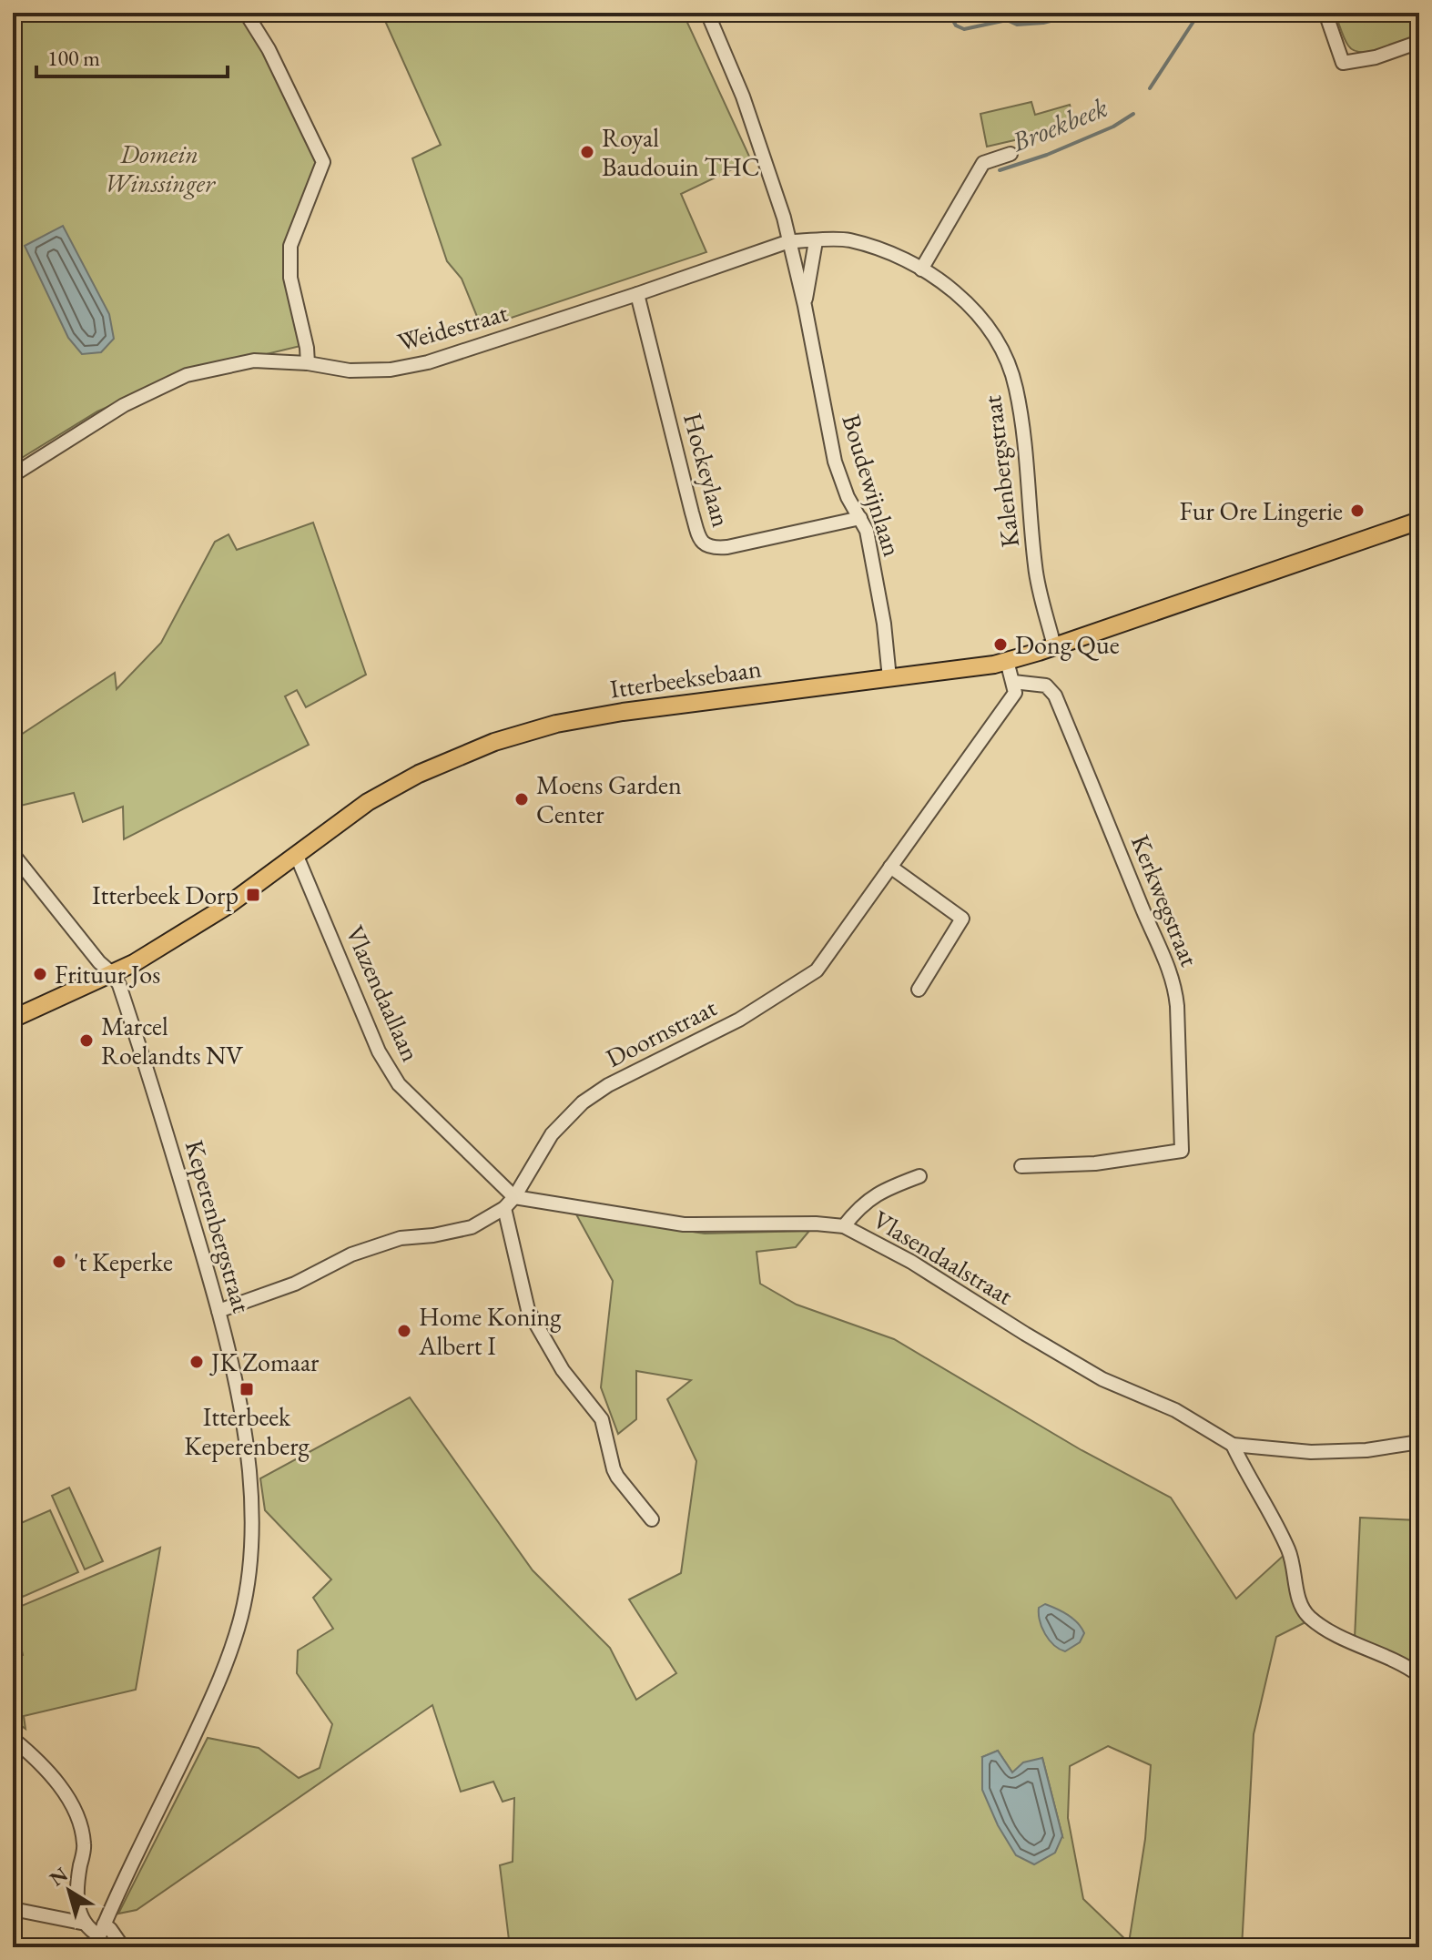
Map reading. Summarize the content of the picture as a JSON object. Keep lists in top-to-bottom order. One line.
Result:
{"streets":{"main road":["Itterbeeksebaan"],"street":["Weidestraat","Hockeylaan","Kalenbergstraat","Boudewijnlaan","Kerkwegstraat","Vlazendaallaan","Doornstraat","Keperenbergstraat","Vlasendaalstraat"]},"crossings":[["Weidestraat","Hockeylaan"],["Weidestraat","Kalenbergstraat"],["Weidestraat","Boudewijnlaan"],["Hockeylaan","Boudewijnlaan"],["Kalenbergstraat","Boudewijnlaan"],["Kalenbergstraat","Itterbeeksebaan"],["Boudewijnlaan","Itterbeeksebaan"],["Itterbeeksebaan","Vlazendaallaan"],["Itterbeeksebaan","Keperenbergstraat"],["Kerkwegstraat","Doornstraat"],["Vlazendaallaan","Doornstraat"],["Vlazendaallaan","Vlasendaalstraat"],["Doornstraat","Keperenbergstraat"],["Doornstraat","Vlasendaalstraat"]],"water":["Broekbeek"],"parks":["Domein Winssinger"],"places":{"other":["Royal Baudouin THC","Fur Ore Lingerie","Dong Que","Moens Garden Center","Frituur Jos","Marcel Roelandts NV","'t Keperke","Home Koning Albert I","JK Zomaar"],"transit":["Itterbeek Dorp","Itterbeek Keperenberg"]},"scale_bar":"100 m","north":"top left"}
